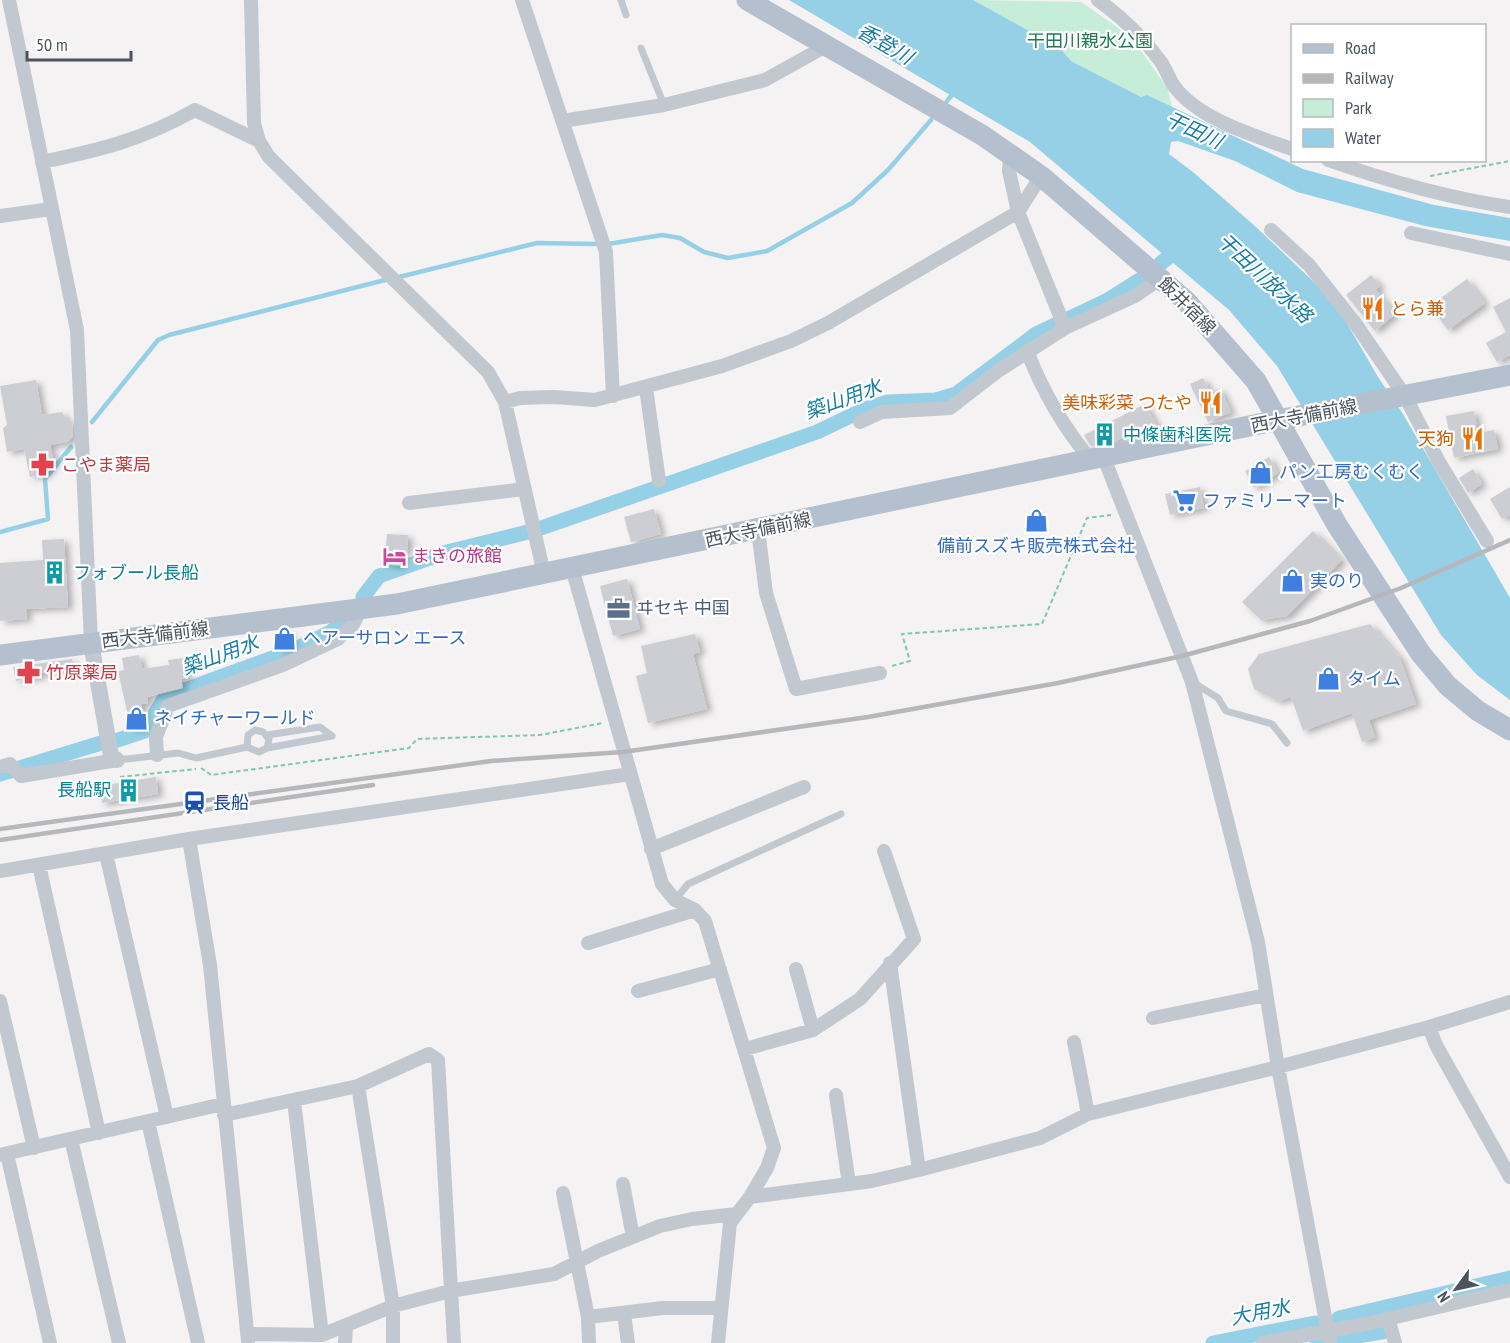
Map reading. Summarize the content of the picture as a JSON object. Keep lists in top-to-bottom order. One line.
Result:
{"streets":{"main road":["飯井宿線","西大寺備前線"]},"crossings":[["飯井宿線","西大寺備前線"]],"water":["香登川","干田川","干田川放水路","築山用水","大用水"],"parks":["干田川親水公園"],"places":{"restaurant":["とら兼","美味彩菜 つたや","天狗"],"building":["中條歯科医院","フォブール長船","長船駅"],"pharmacy":["こやま薬局","竹原薬局"],"shop":["パン工房むくむく","備前スズキ販売株式会社","実のり","ヘアーサロン エース","タイム","ネイチャーワールド"],"supermarket":["ファミリーマート"],"hotel":["まきの旅館"],"office":["ヰセキ 中国"],"station":["長船"]},"legend":["Road","Railway","Park","Water"],"scale_bar":"50 m","north":"bottom left"}
